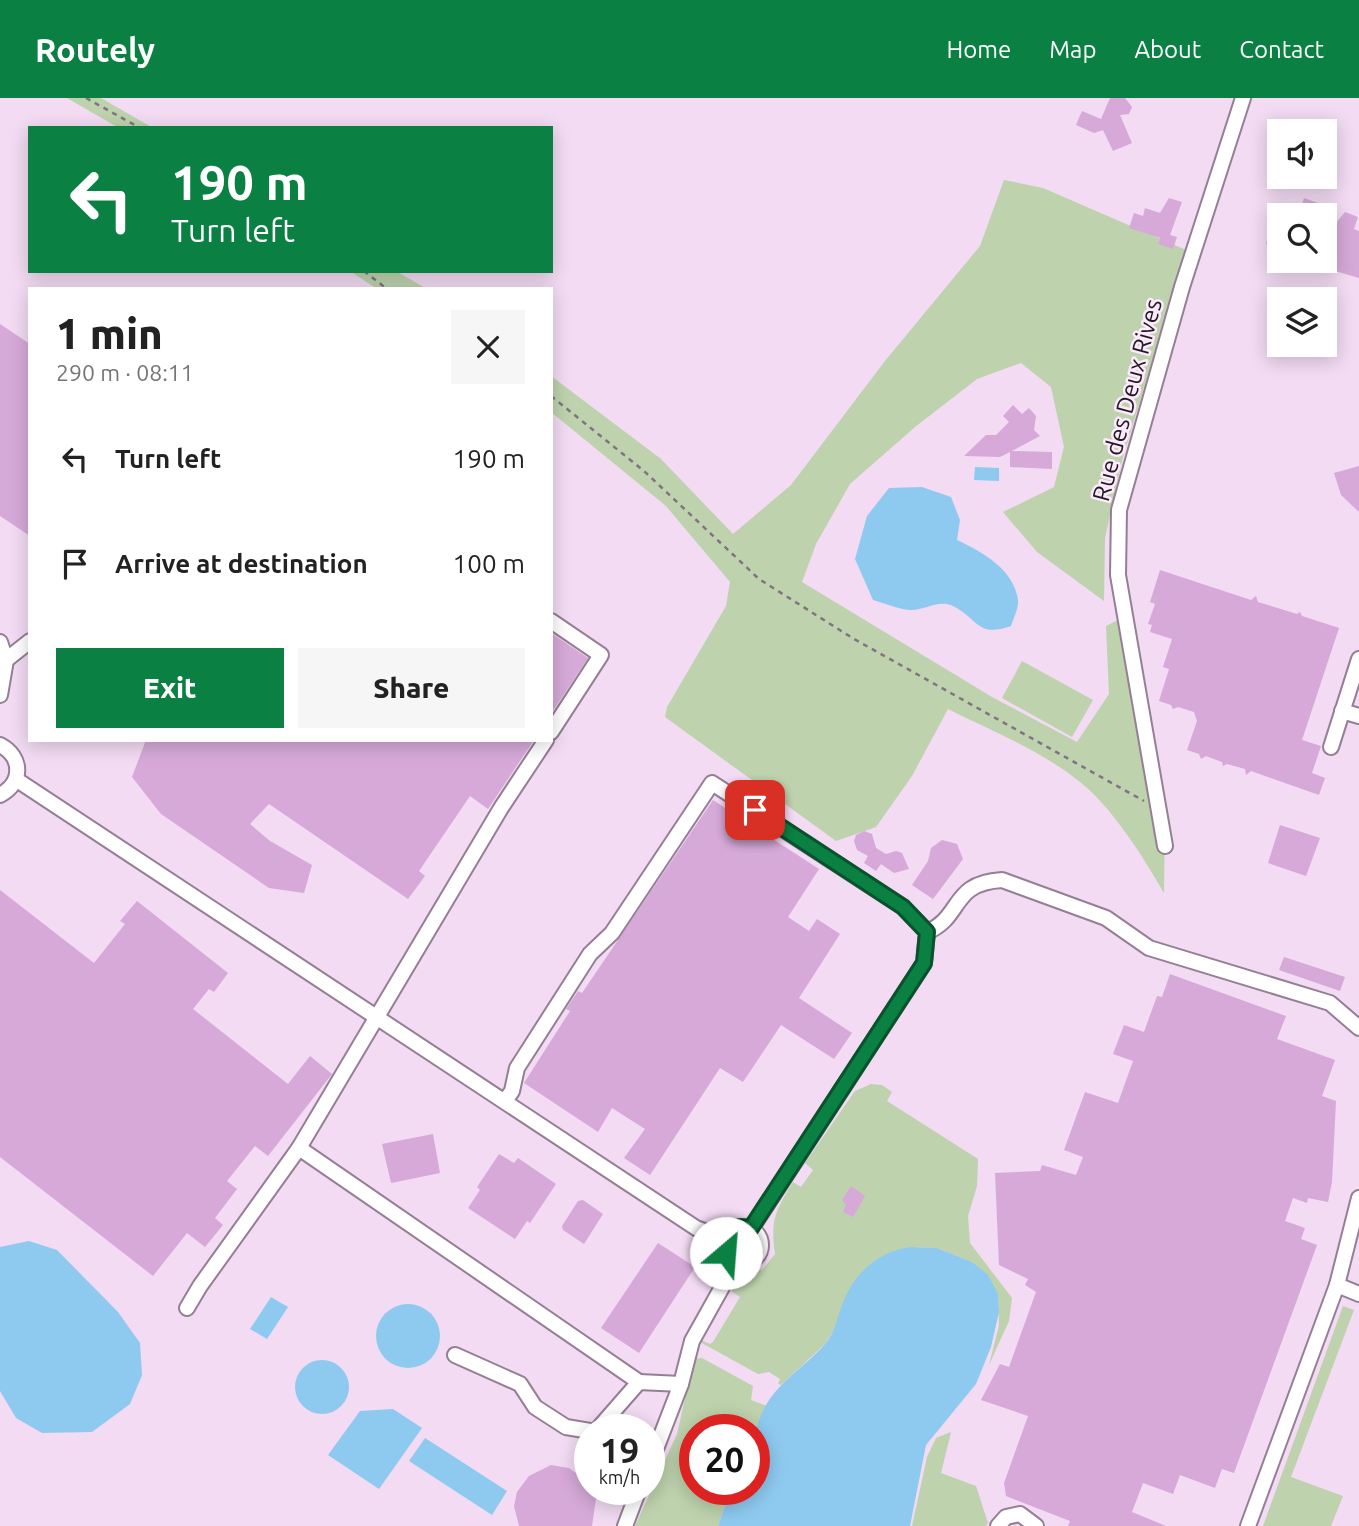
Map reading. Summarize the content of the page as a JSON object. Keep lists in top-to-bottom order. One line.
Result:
{"streets":{"street":["Rue des Deux Rives"]},"page":{"header":"Routely","nav":["Home","Map","About","Contact"],"turn":["190 m","Turn left"],"heading":["1 min","290 m · 08:11"],"list":[{"name":"Turn left","value":"190 m"},{"name":"Arrive at destination","value":"100 m"}],"buttons":["Exit","Share"],"speed":"19 km/h","limit":"20"}}
